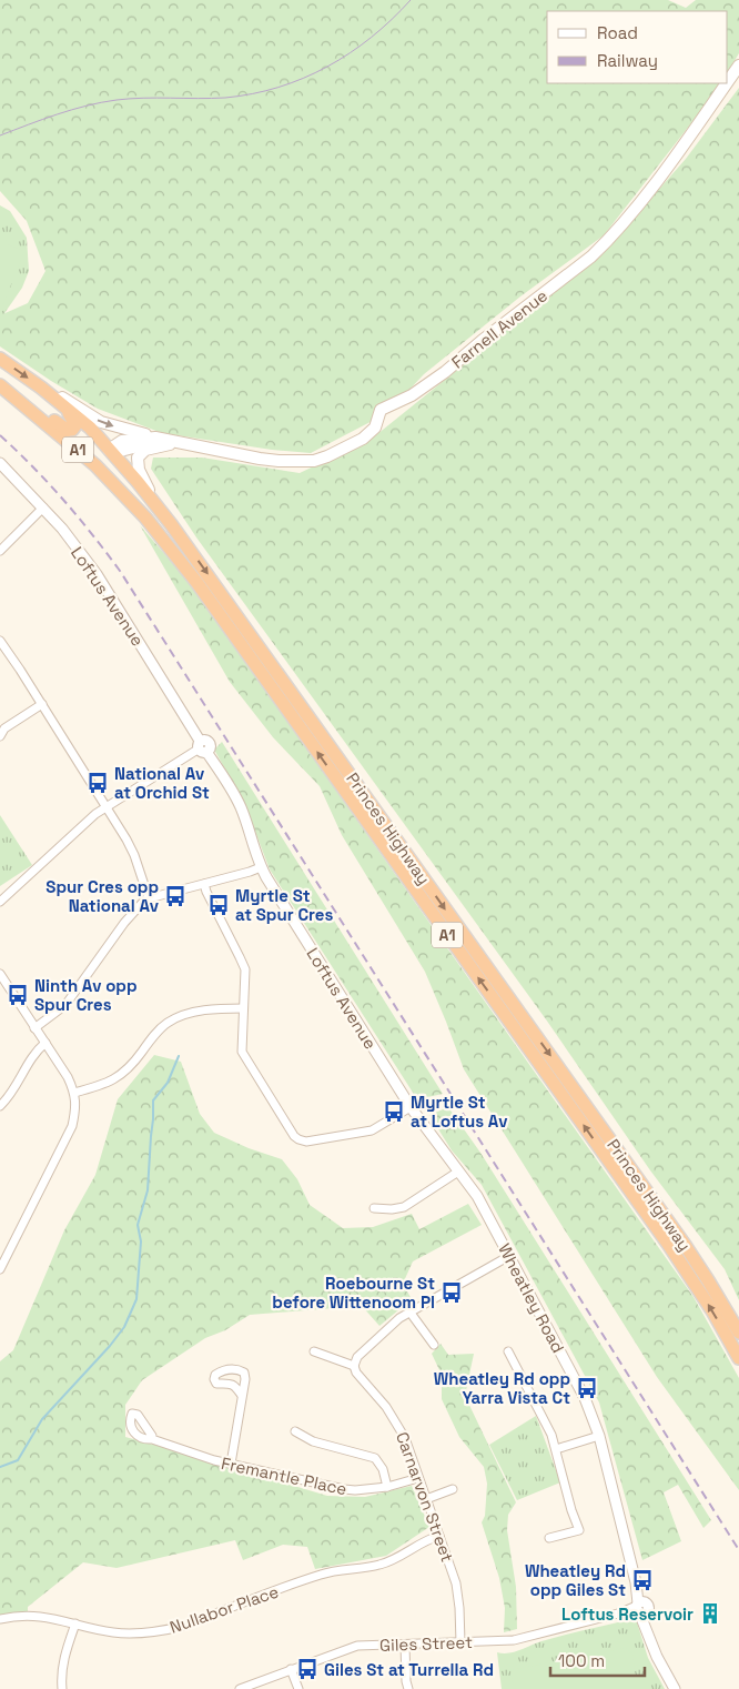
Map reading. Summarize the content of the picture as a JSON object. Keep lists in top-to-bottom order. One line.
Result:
{"streets":{"highway":["A1","Princes Highway"],"main road":["Farnell Avenue"],"street":["Loftus Avenue","Wheatley Road","Fremantle Place","Carnarvon Street","Nullabor Place","Giles Street"]},"crossings":[["Farnell Avenue","Princes Highway"],["Loftus Avenue","Wheatley Road"],["Wheatley Road","Giles Street"],["Fremantle Place","Carnarvon Street"],["Carnarvon Street","Nullabor Place"],["Carnarvon Street","Giles Street"]],"places":{"bus stop":["National Av at Orchid St","Spur Cres opp National Av","Myrtle St at Spur Cres","Ninth Av opp Spur Cres","Myrtle St at Loftus Av","Roebourne St before Wittenoom Pl","Wheatley Rd opp Yarra Vista Ct","Wheatley Rd opp Giles St","Giles St at Turrella Rd"],"building":["Loftus Reservoir"]},"legend":["Road","Railway"],"scale_bar":"100 m"}
